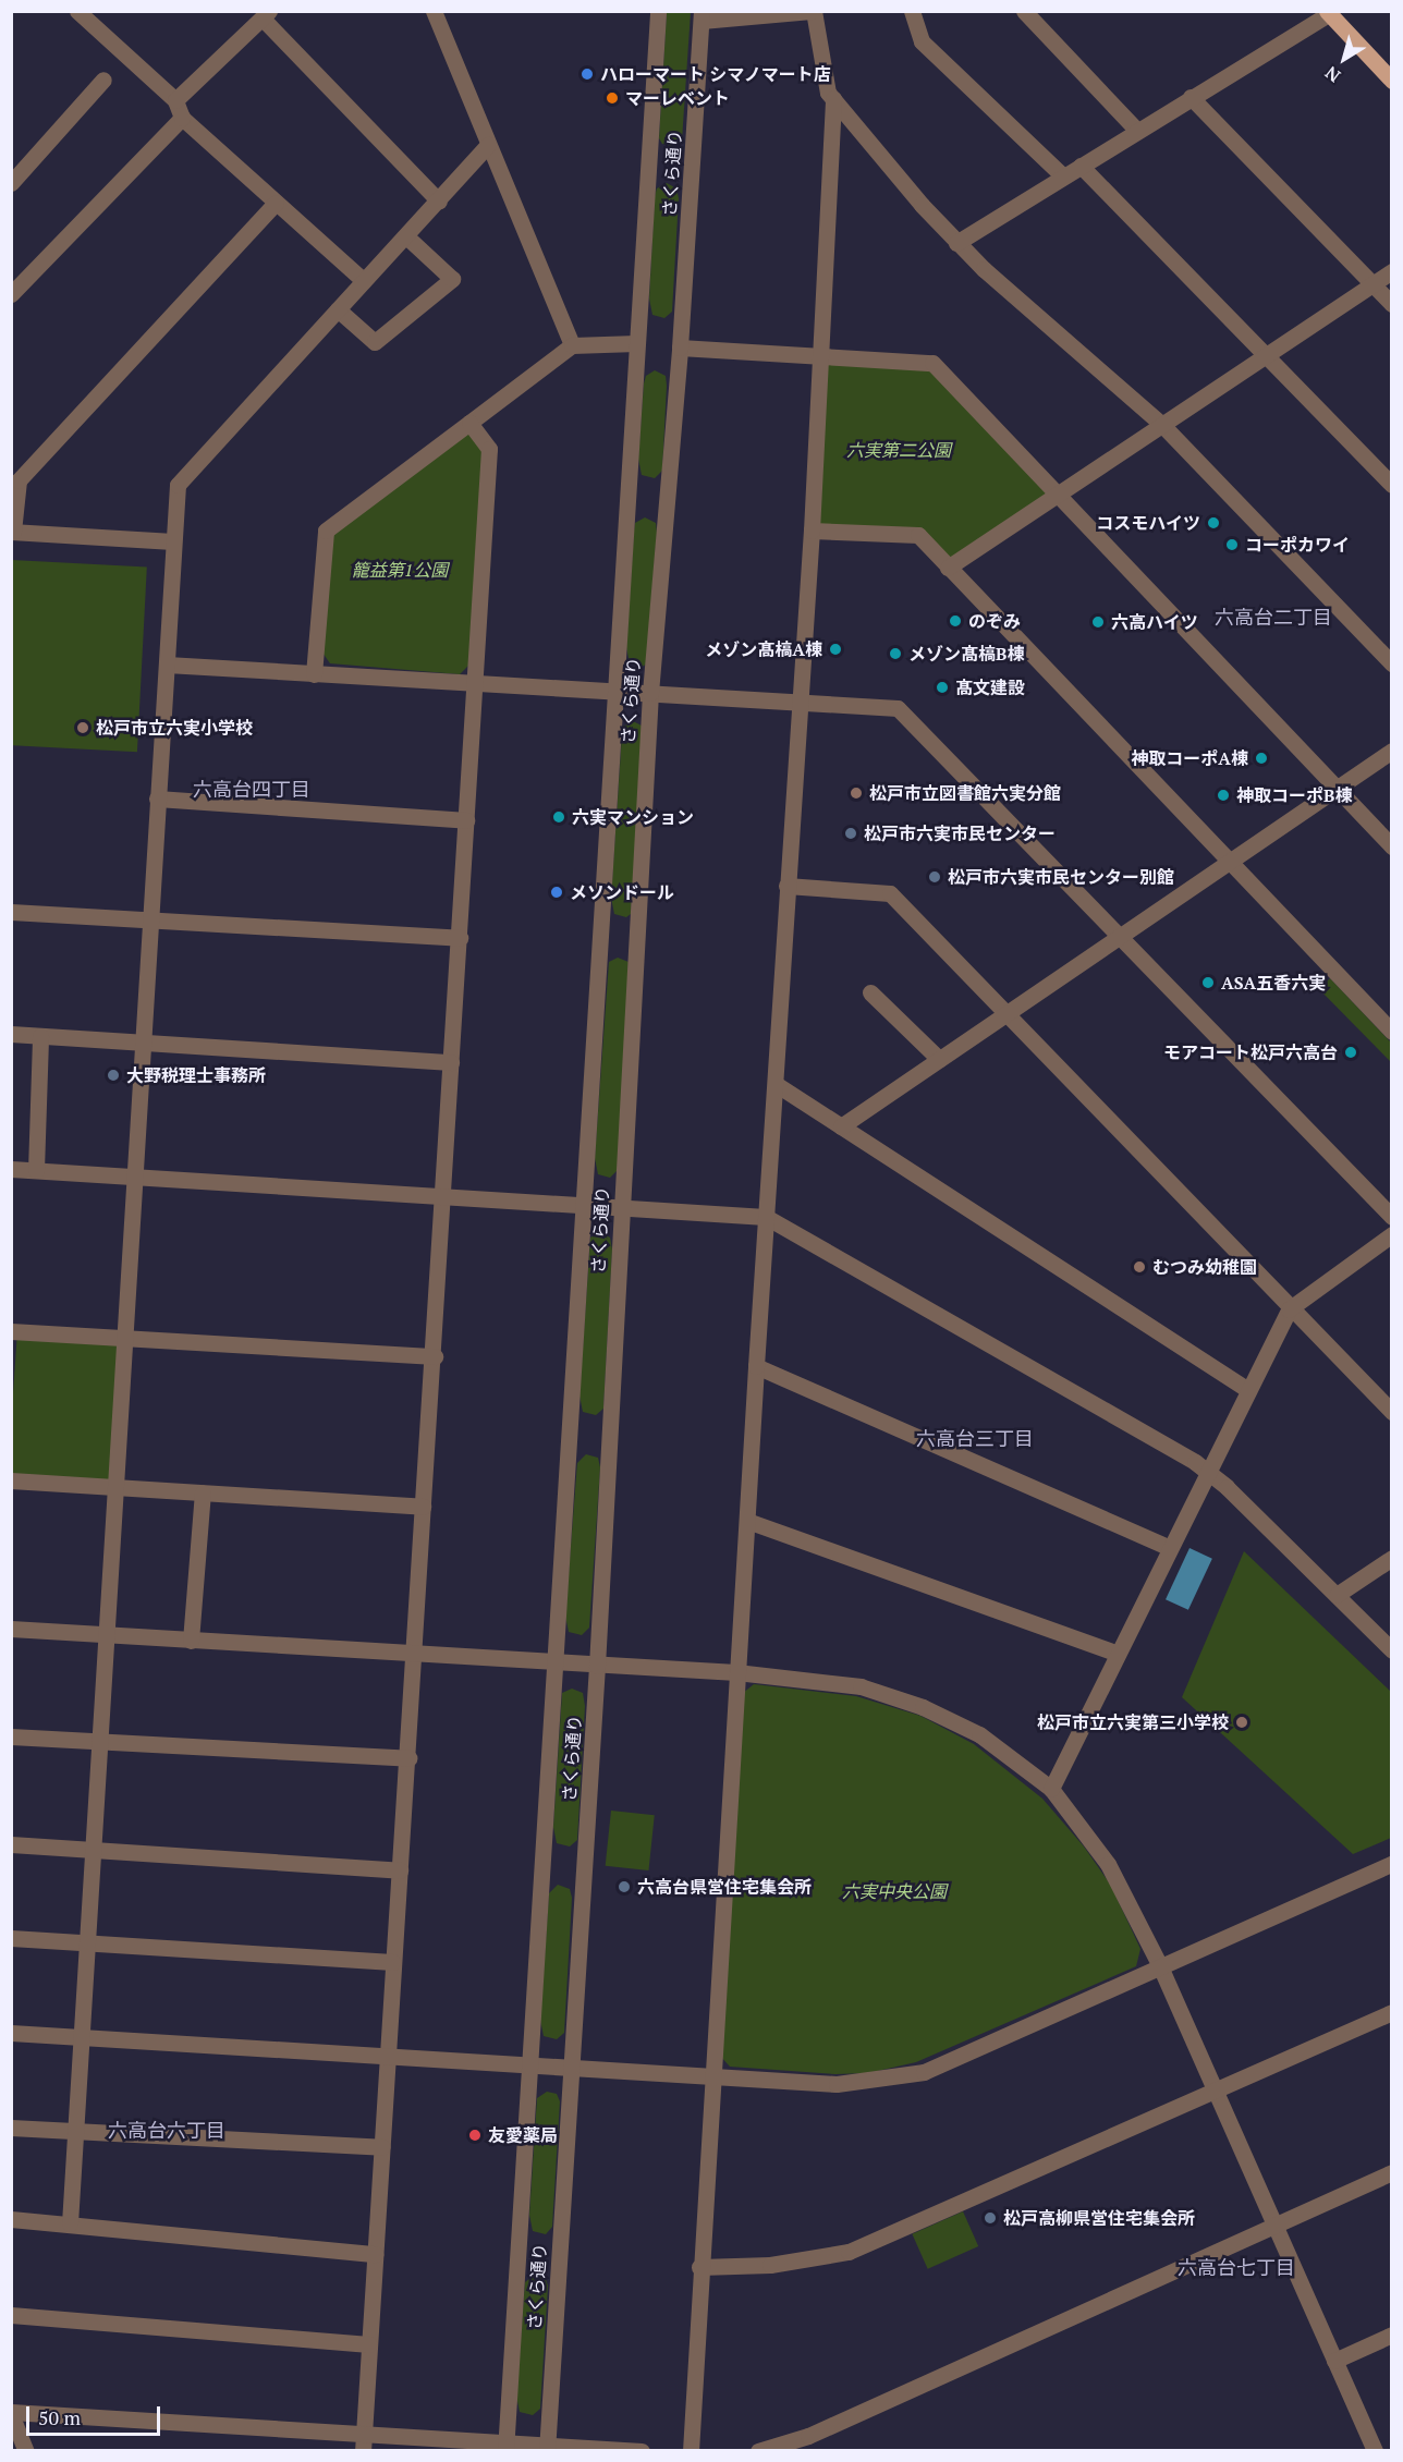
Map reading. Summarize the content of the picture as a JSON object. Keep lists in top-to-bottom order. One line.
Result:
{"streets":{"street":["さくら通り"]},"districts":["六高台二丁目","六高台四丁目","六高台三丁目","六高台六丁目","六高台七丁目"],"parks":["六実第二公園","籠益第1公園","六実中央公園"],"places":["ハローマート シマノマート店","マーレベント","コスモハイツ","コーポカワイ","のぞみ","六高ハイツ","メゾン髙槁A棟","メゾン髙槁B棟","髙文建設","松戸市立六実小学校","神取コーポA棟","松戸市立図書館六実分館","神取コーポB棟","六実マンション","松戸市六実市民センター","松戸市六実市民センター別館","メソンドール","ASA五香六実","モアコート松戸六高台","大野税理士事務所","むつみ幼稚園","松戸市立六実第三小学校","六高台県営住宅集会所","友愛薬局","松戸高柳県営住宅集会所"],"scale_bar":"50 m","north":"bottom left"}
